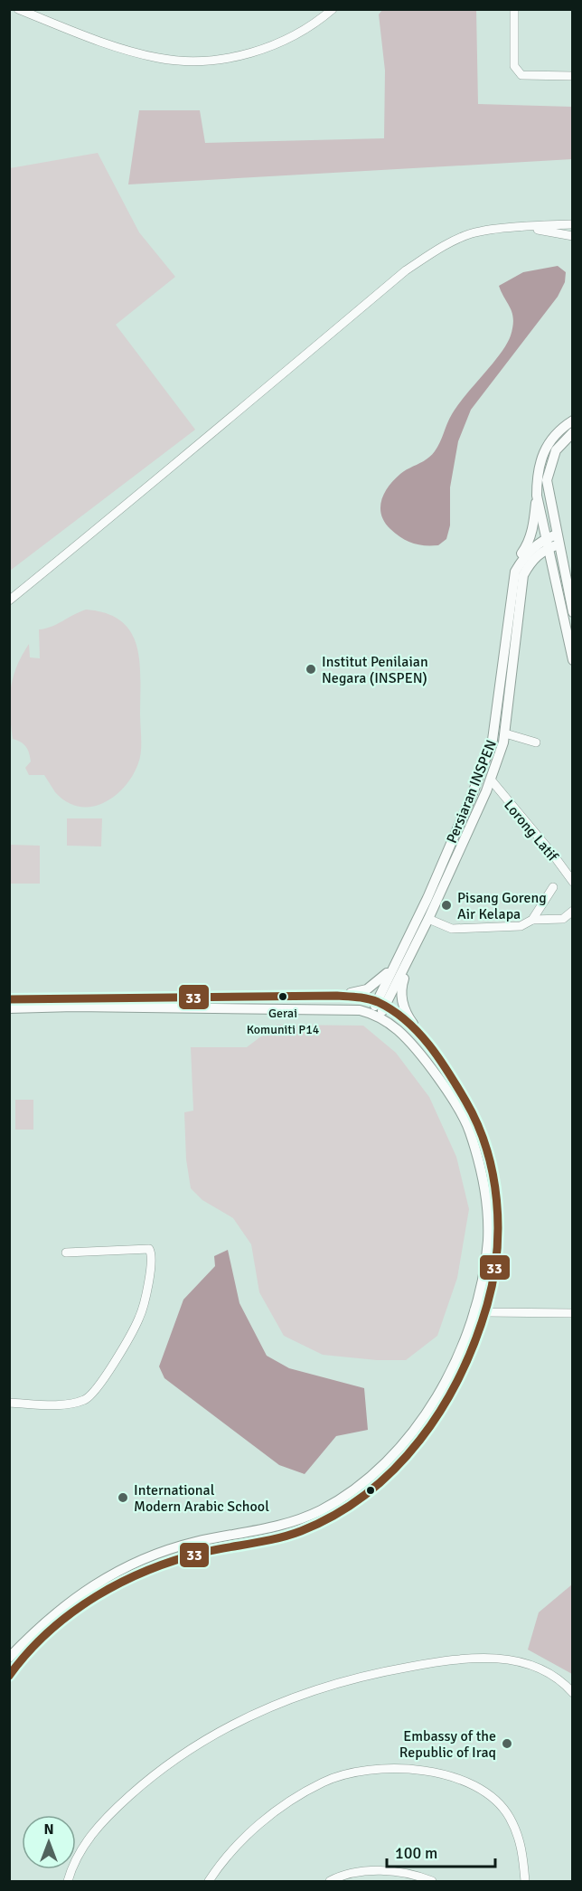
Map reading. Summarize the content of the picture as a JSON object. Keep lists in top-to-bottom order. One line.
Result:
{"streets":{"main road":["Persiaran INSPEN"],"street":["Lorong Latif"]},"crossings":[["Persiaran INSPEN","Lorong Latif"]],"places":["Institut Penilaian Negara (INSPEN)","Pisang Goreng Air Kelapa","Gerai Komuniti P14","International Modern Arabic School","Embassy of the Republic of Iraq"],"lines":["transit line 33"],"scale_bar":"100 m","north":"top"}
